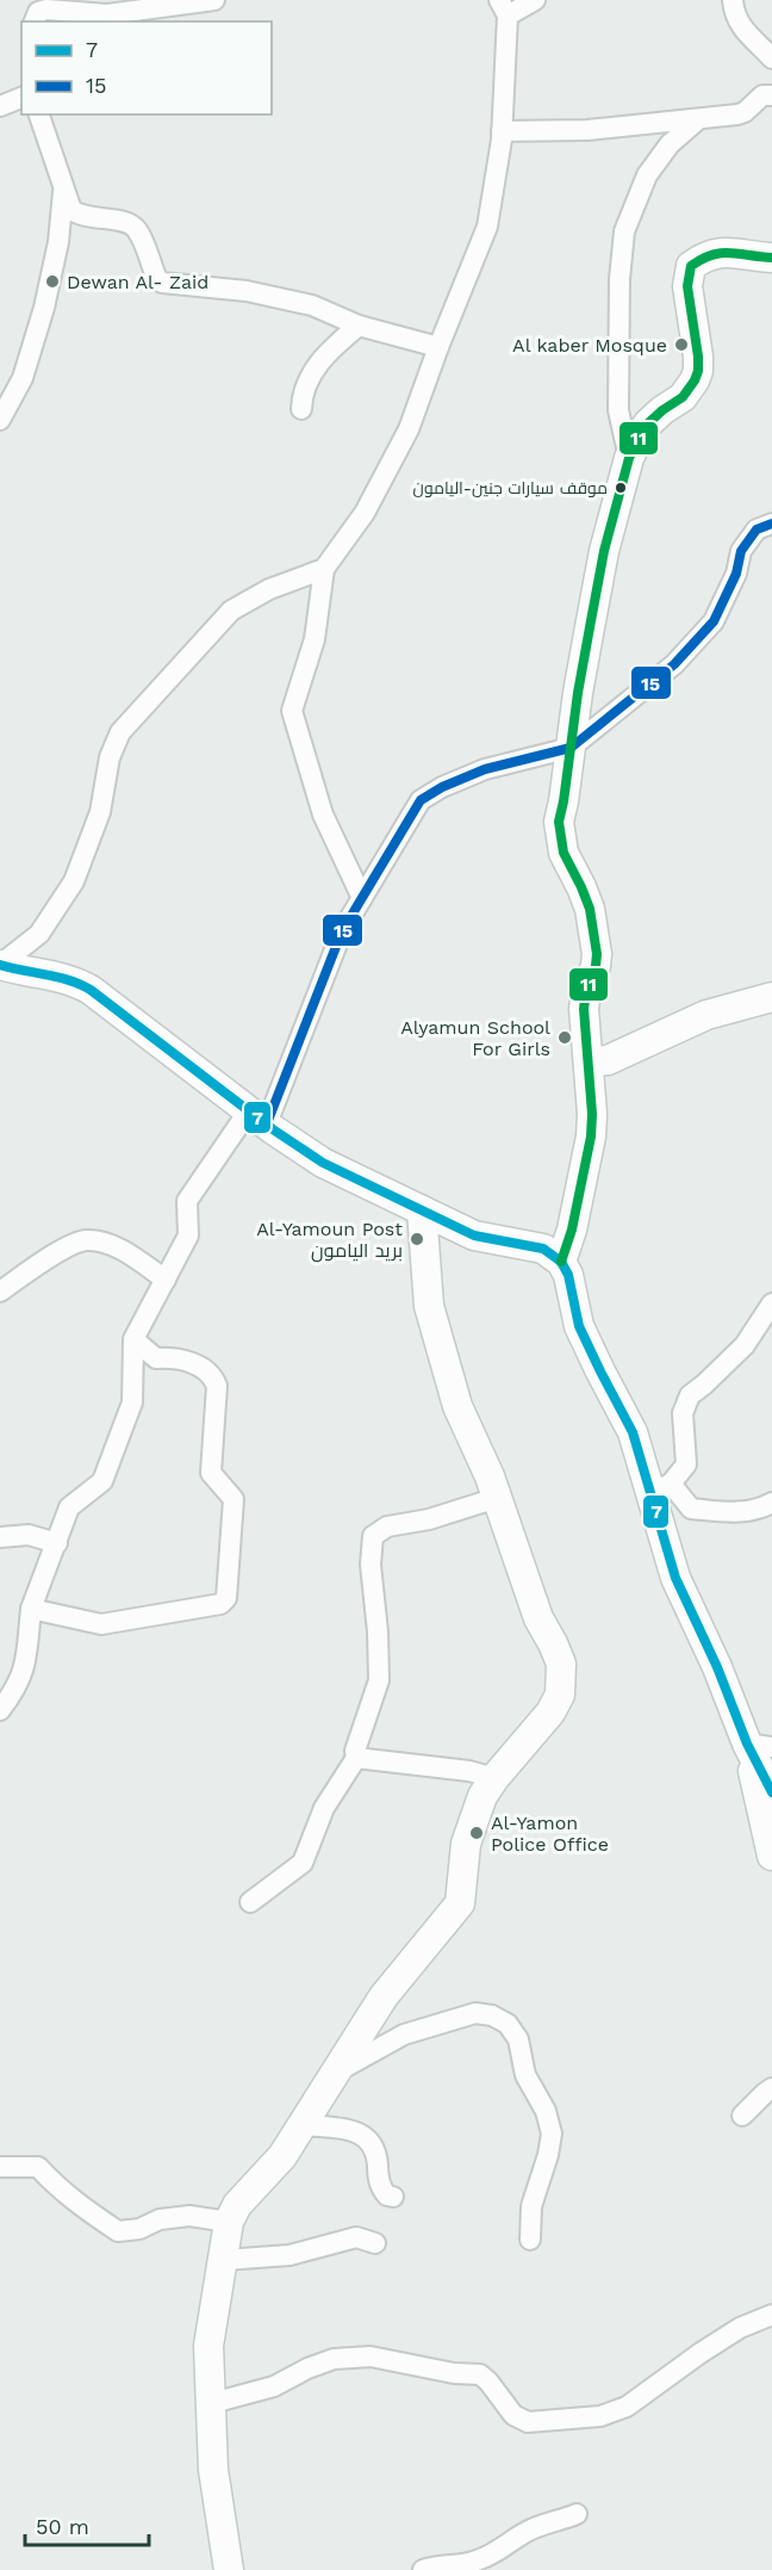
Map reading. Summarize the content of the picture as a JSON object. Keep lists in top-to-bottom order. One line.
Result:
{"places":["Dewan Al- Zaid","Al kaber Mosque","موقف سيارات جنين-اليامون","Alyamun School For Girls","Al-Yamoun Post بريد اليامون","Al-Yamon Police Office"],"lines":["transit line 11","transit line 15","transit line 7"],"legend":["7","15"],"scale_bar":"50 m"}
